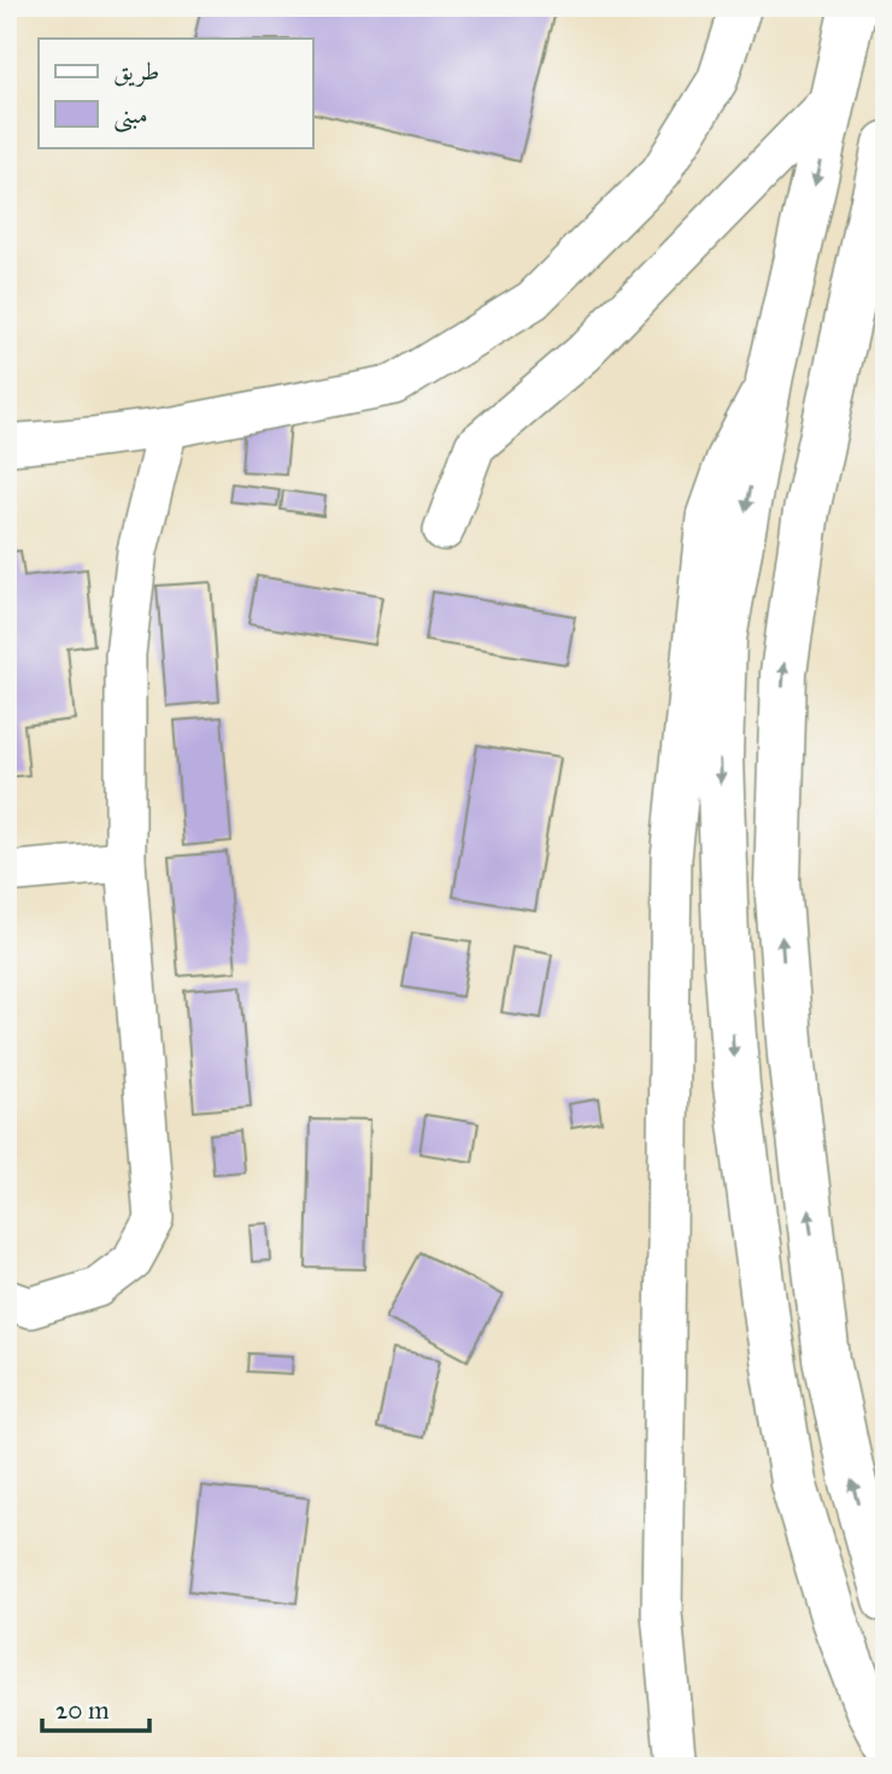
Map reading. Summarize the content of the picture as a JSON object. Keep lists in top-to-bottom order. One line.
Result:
{"legend":["طريق","مبنى"],"scale_bar":"20 m"}
